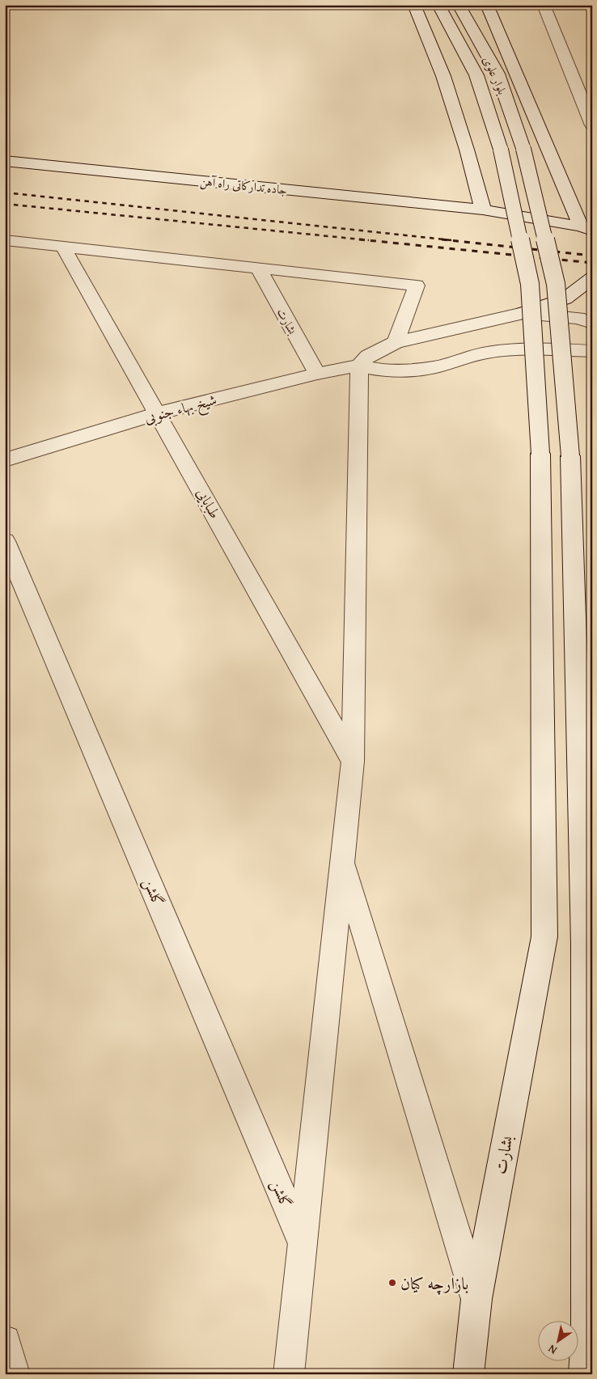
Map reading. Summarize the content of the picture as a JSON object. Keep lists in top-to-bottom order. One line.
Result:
{"streets":{"main road":["بلوار علوی","جاده تدارکاتی راه آهن","بشارت","شیخ بهاء جنوبی","طبابایی","گلشن"]},"crossings":[["بلوار علوی","بشارت"],["بشارت","شیخ بهاء جنوبی"],["شیخ بهاء جنوبی","طبابایی"]],"places":["بازارچه کیان"],"north":"bottom left"}
